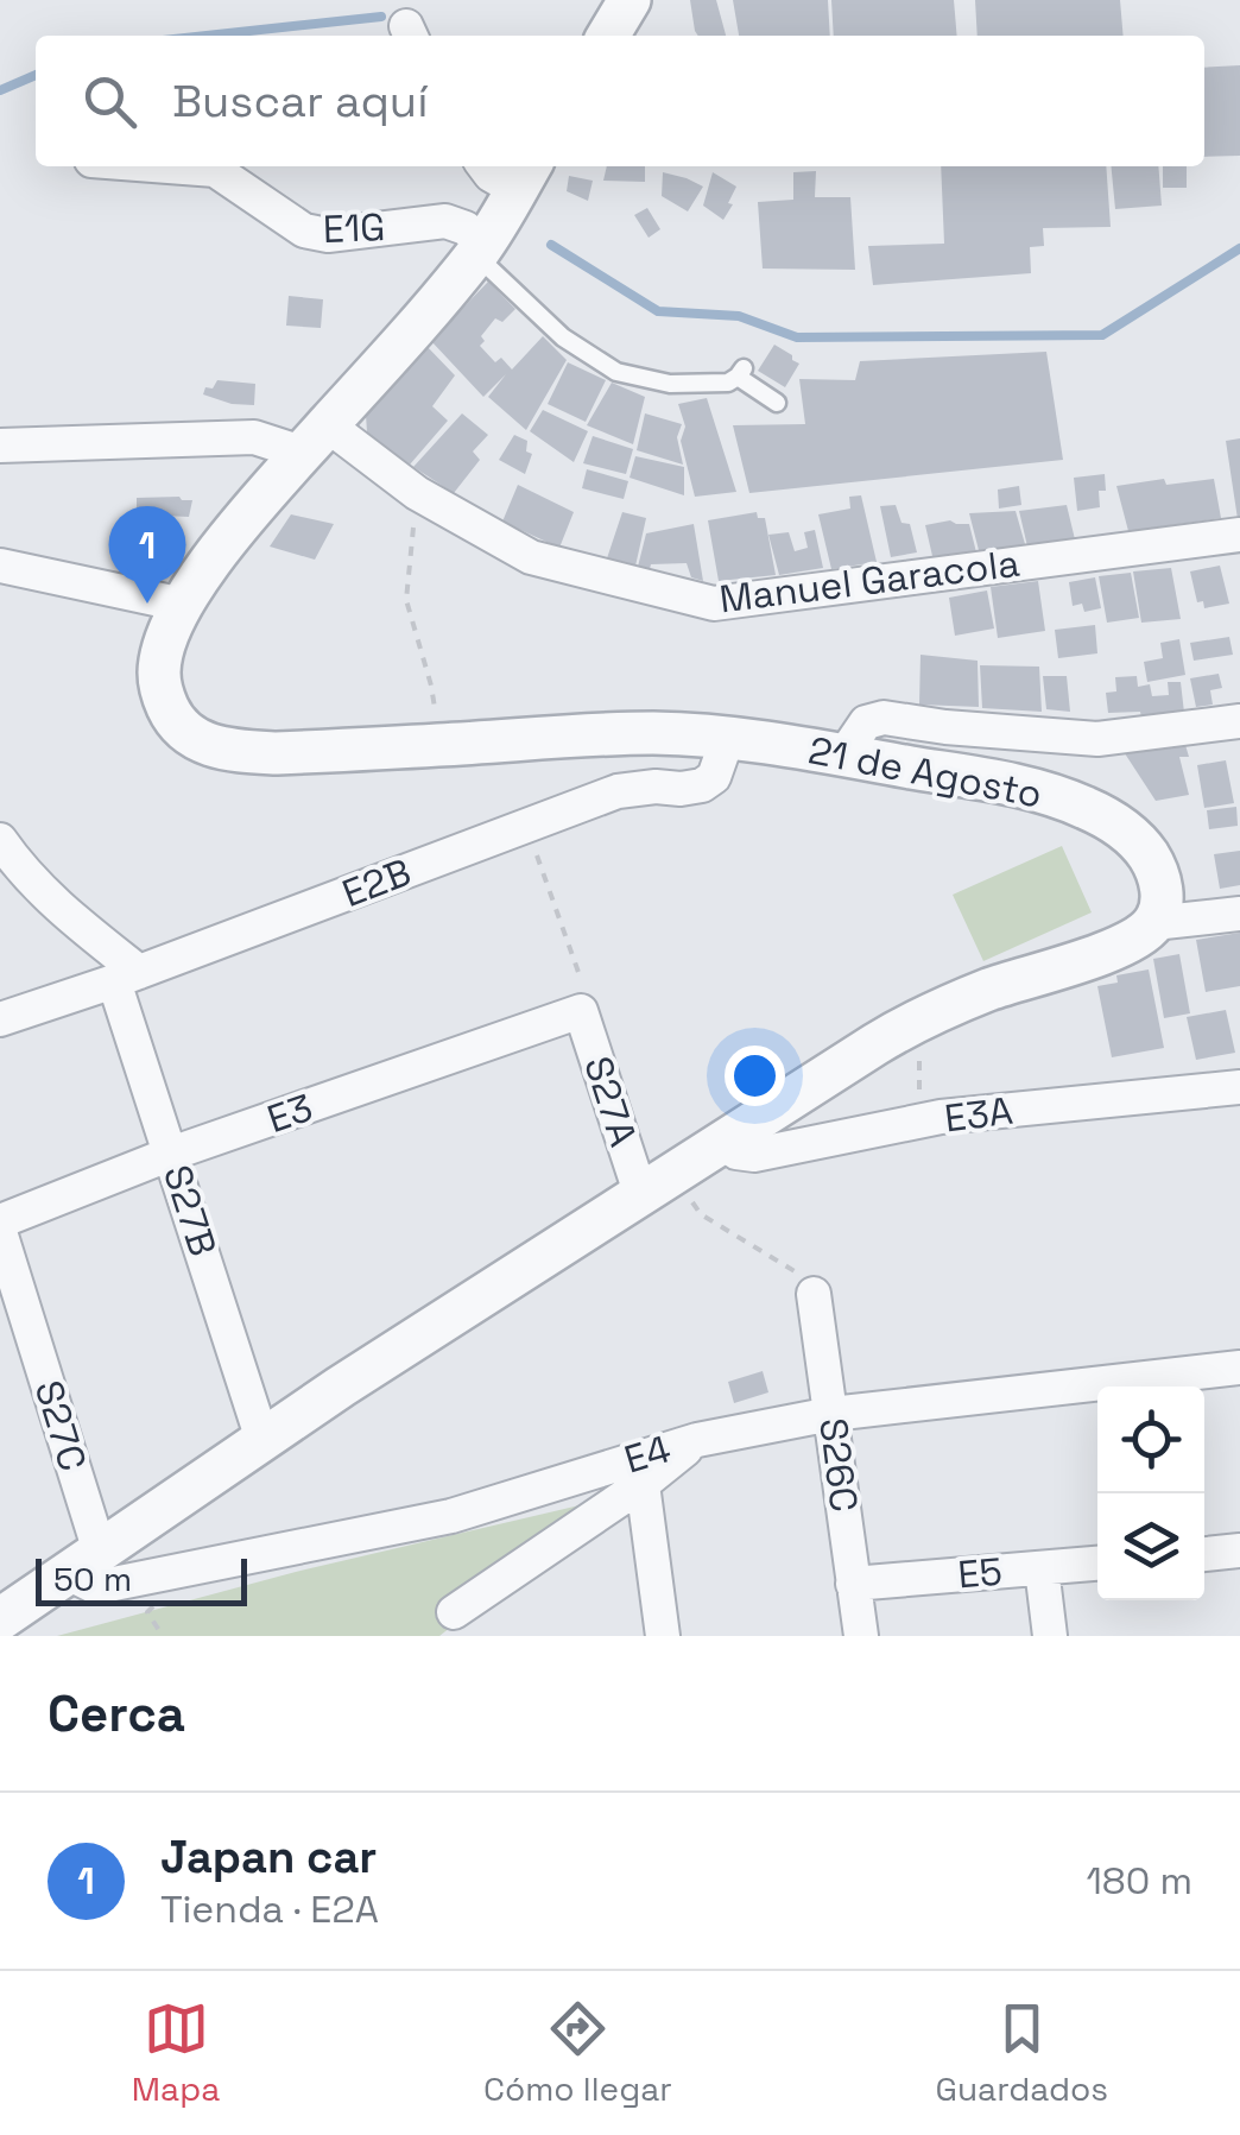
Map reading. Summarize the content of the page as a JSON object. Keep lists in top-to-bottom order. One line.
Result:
{"streets":{"street":["E1G","Manuel Garacola","21 de Agosto","E2B","S27A","E3","E3A","S27B","S27C","E4","S26C","E5"]},"crossings":[["E1G","21 de Agosto"],["Manuel Garacola","21 de Agosto"],["21 de Agosto","E2B"],["E2B","S27B"],["S27A","E3"],["E3","S27B"],["S27C","E4"],["E4","S26C"],["S26C","E5"]],"scale_bar":"50 m","page":{"search":"Buscar aquí","pins":"1","scale":"50 m","heading":"Cerca","list":[{"mark":"1","name":"Japan car","note":"Tienda · E2A","value":"180 m"}],"nav":["Mapa","Cómo llegar","Guardados"]}}
